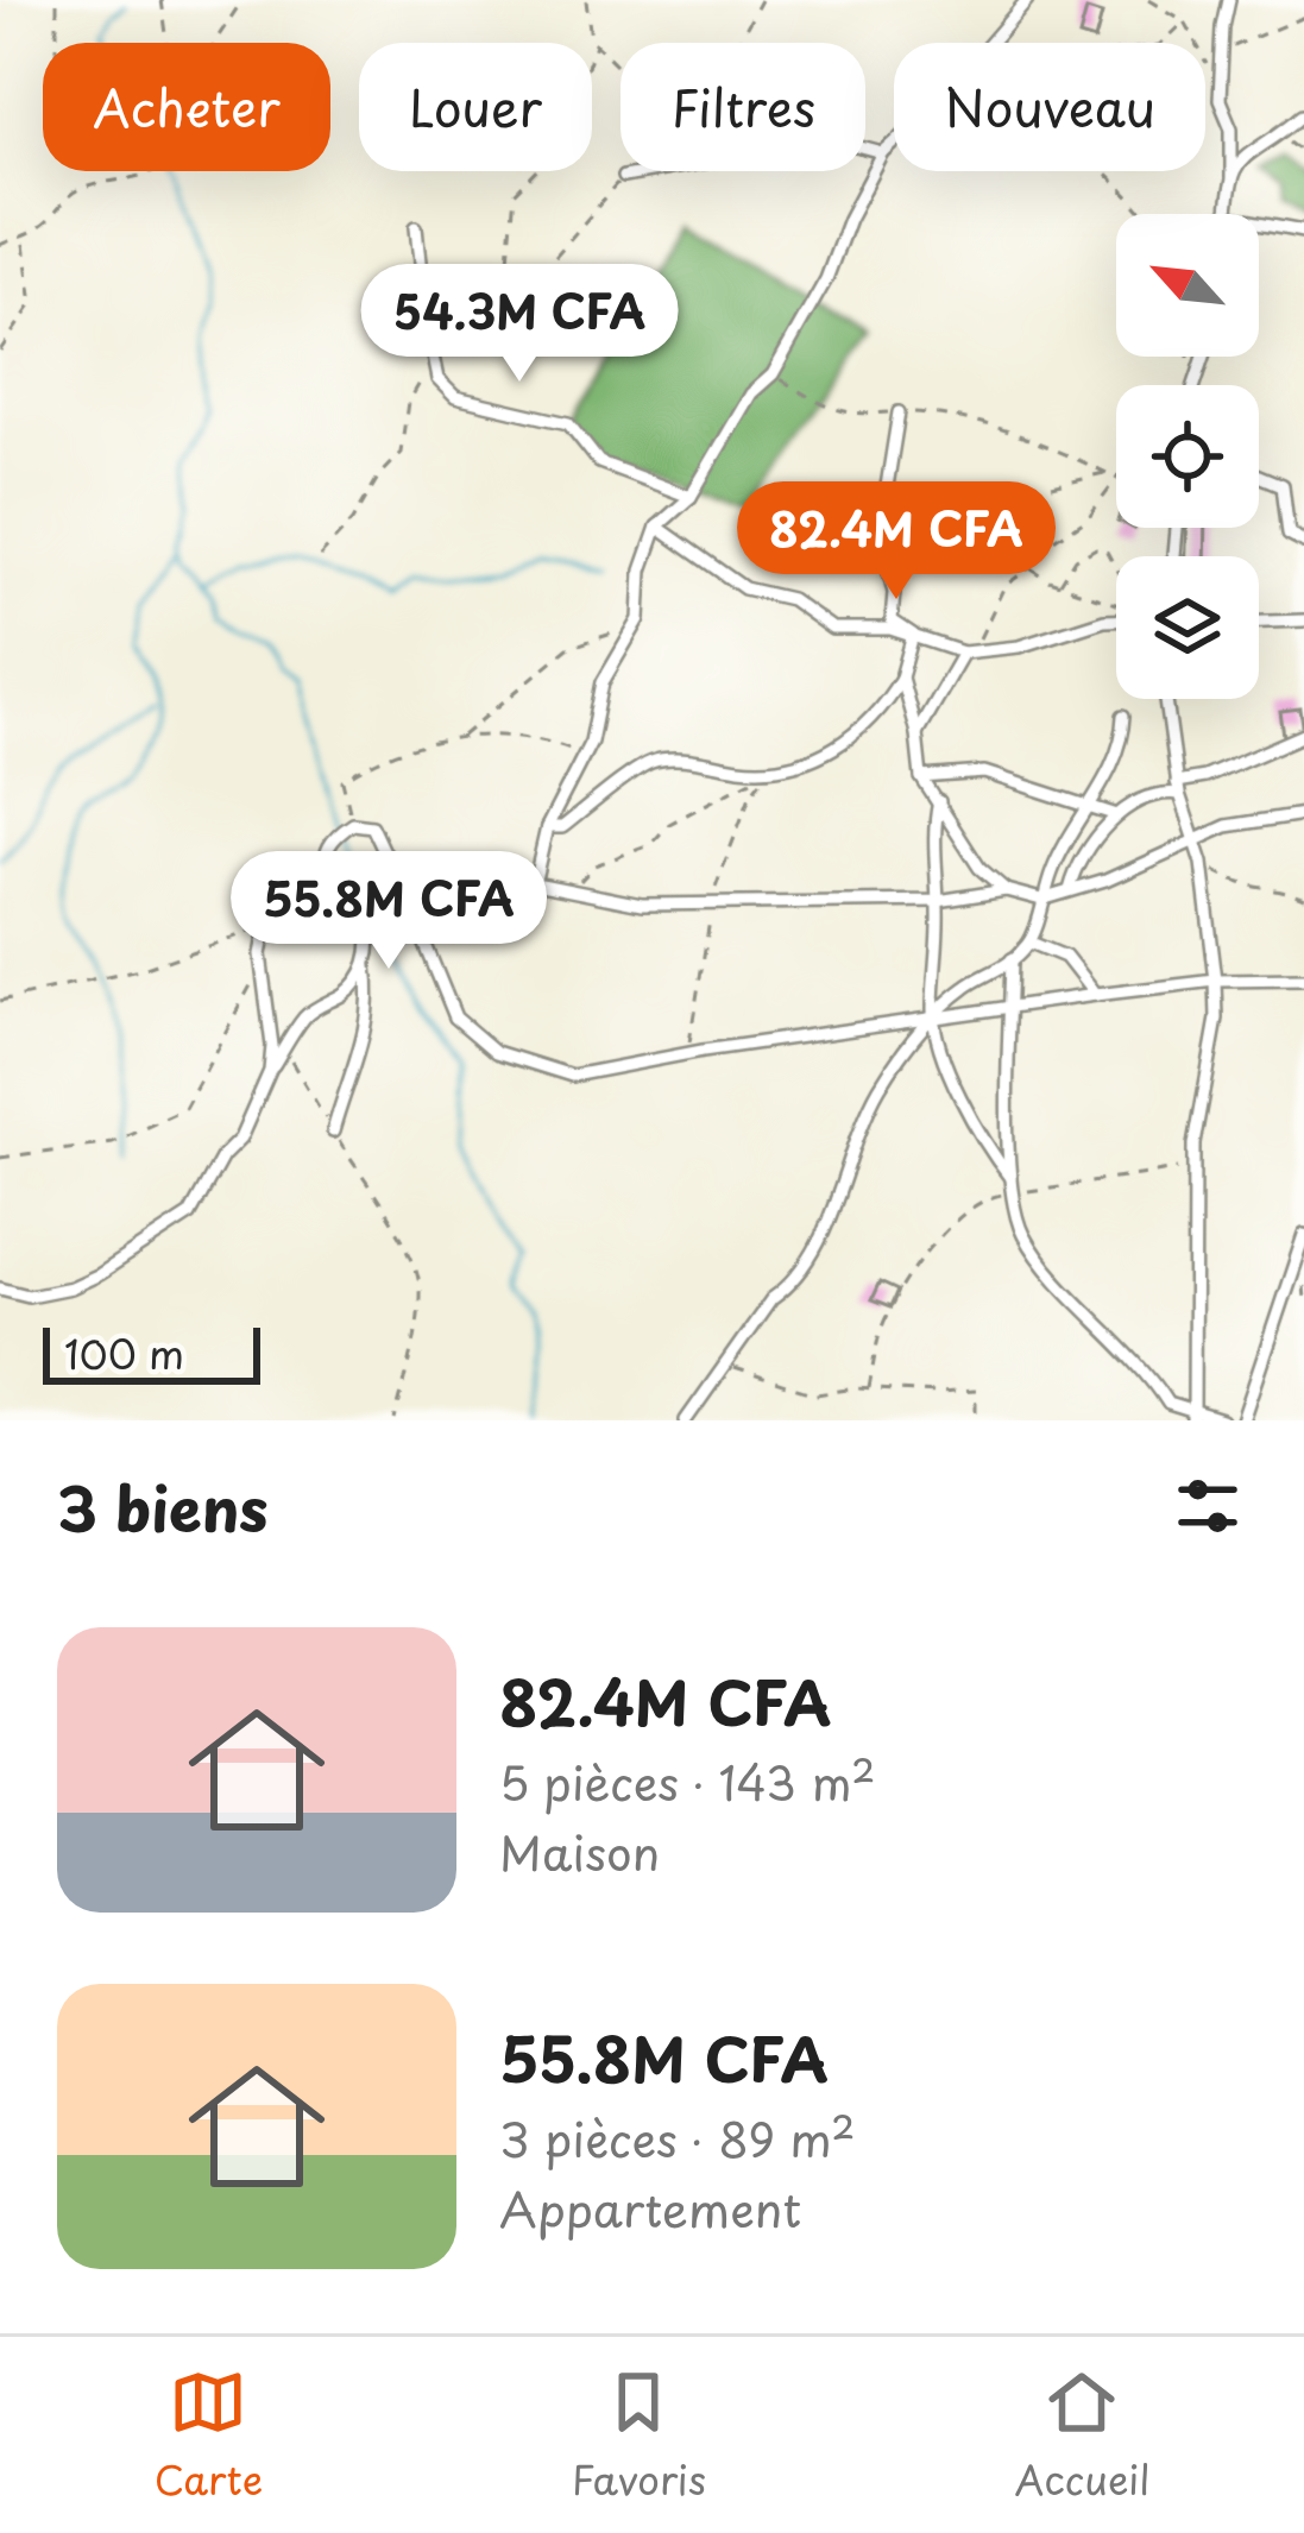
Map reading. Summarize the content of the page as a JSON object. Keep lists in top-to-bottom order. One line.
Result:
{"scale_bar":"100 m","north":"top left","page":{"chip":["Acheter","Louer","Filtres","Nouveau"],"price":["54.3M CFA","82.4M CFA","55.8M CFA"],"scale":"100 m","heading":"3 biens","list":[{"name":"82.4M CFA","note":"5 pièces · 143 m² · Maison"},{"name":"55.8M CFA","note":"3 pièces · 89 m² · Appartement"}],"tabs":["Carte","Favoris","Accueil"]}}
